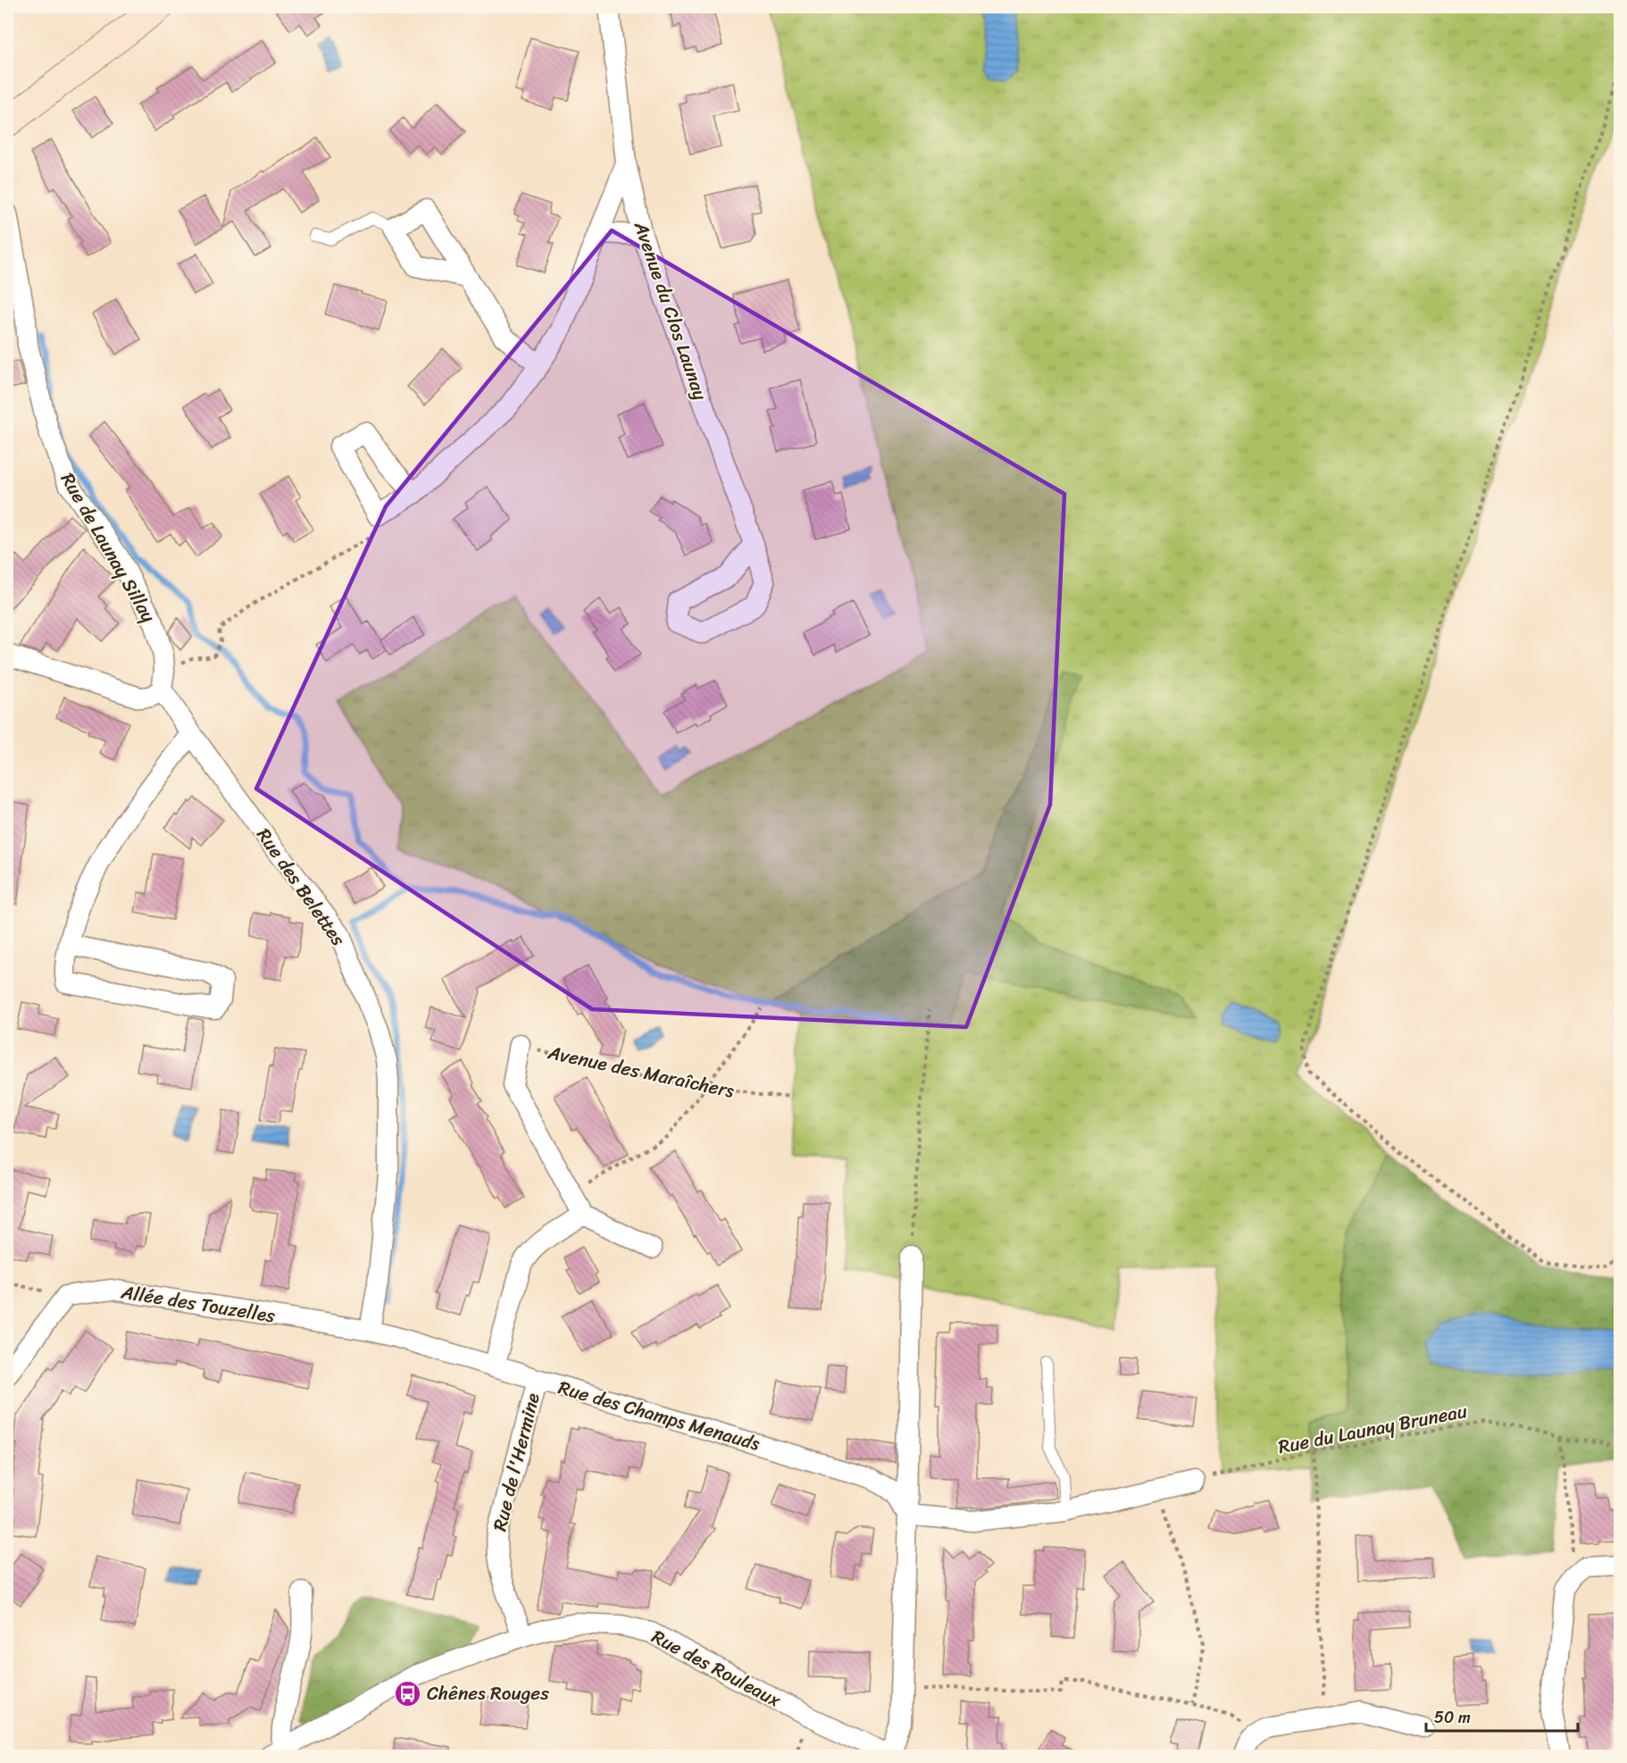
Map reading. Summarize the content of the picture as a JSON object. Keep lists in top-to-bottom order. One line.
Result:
{"streets":{"street":["Avenue du Clos Launay","Rue de Launay Sillay","Rue des Belettes","Allée des Touzelles","Rue des Champs Menauds","Rue de l'Hermine","Rue des Rouleaux"],"path":["Avenue des Maraîchers","Rue du Launay Bruneau"]},"crossings":[["Rue de Launay Sillay","Rue des Belettes"],["Rue des Belettes","Allée des Touzelles"],["Allée des Touzelles","Rue des Champs Menauds"],["Rue des Champs Menauds","Rue de l'Hermine"],["Rue des Champs Menauds","Rue des Rouleaux"],["Rue de l'Hermine","Rue des Rouleaux"]],"places":{"bus stop":["Chênes Rouges"]},"scale_bar":"50 m"}
